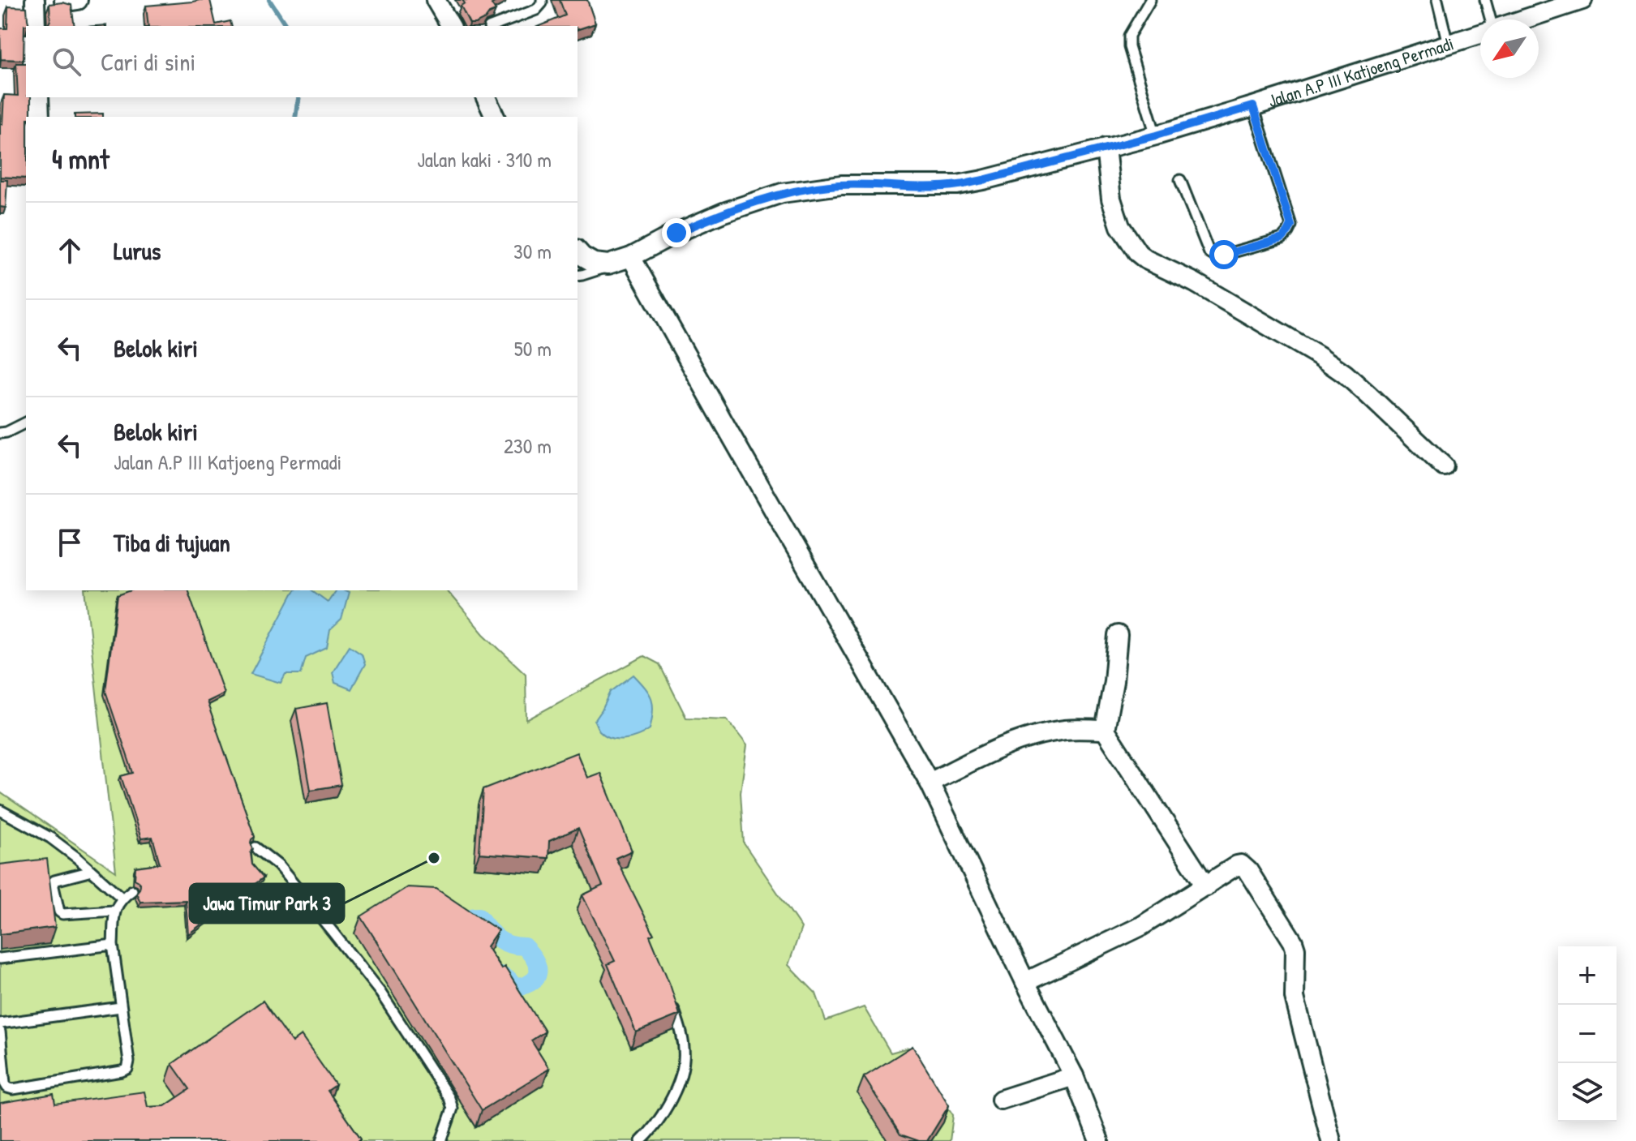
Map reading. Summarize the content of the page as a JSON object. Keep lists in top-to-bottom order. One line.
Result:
{"streets":{"street":["Jalan A.P III Katjoeng Permadi"]},"places":["Jawa Timur Park 3"],"north":"bottom left","page":{"search":"Cari di sini","heading":["4 mnt","Jalan kaki · 310 m"],"list":[["Lurus","30 m"],["Belok kiri","50 m"],["Belok kiri","Jalan A.P III Katjoeng Permadi","230 m"],"Tiba di tujuan"],"map_buttons":["+","−"]}}
